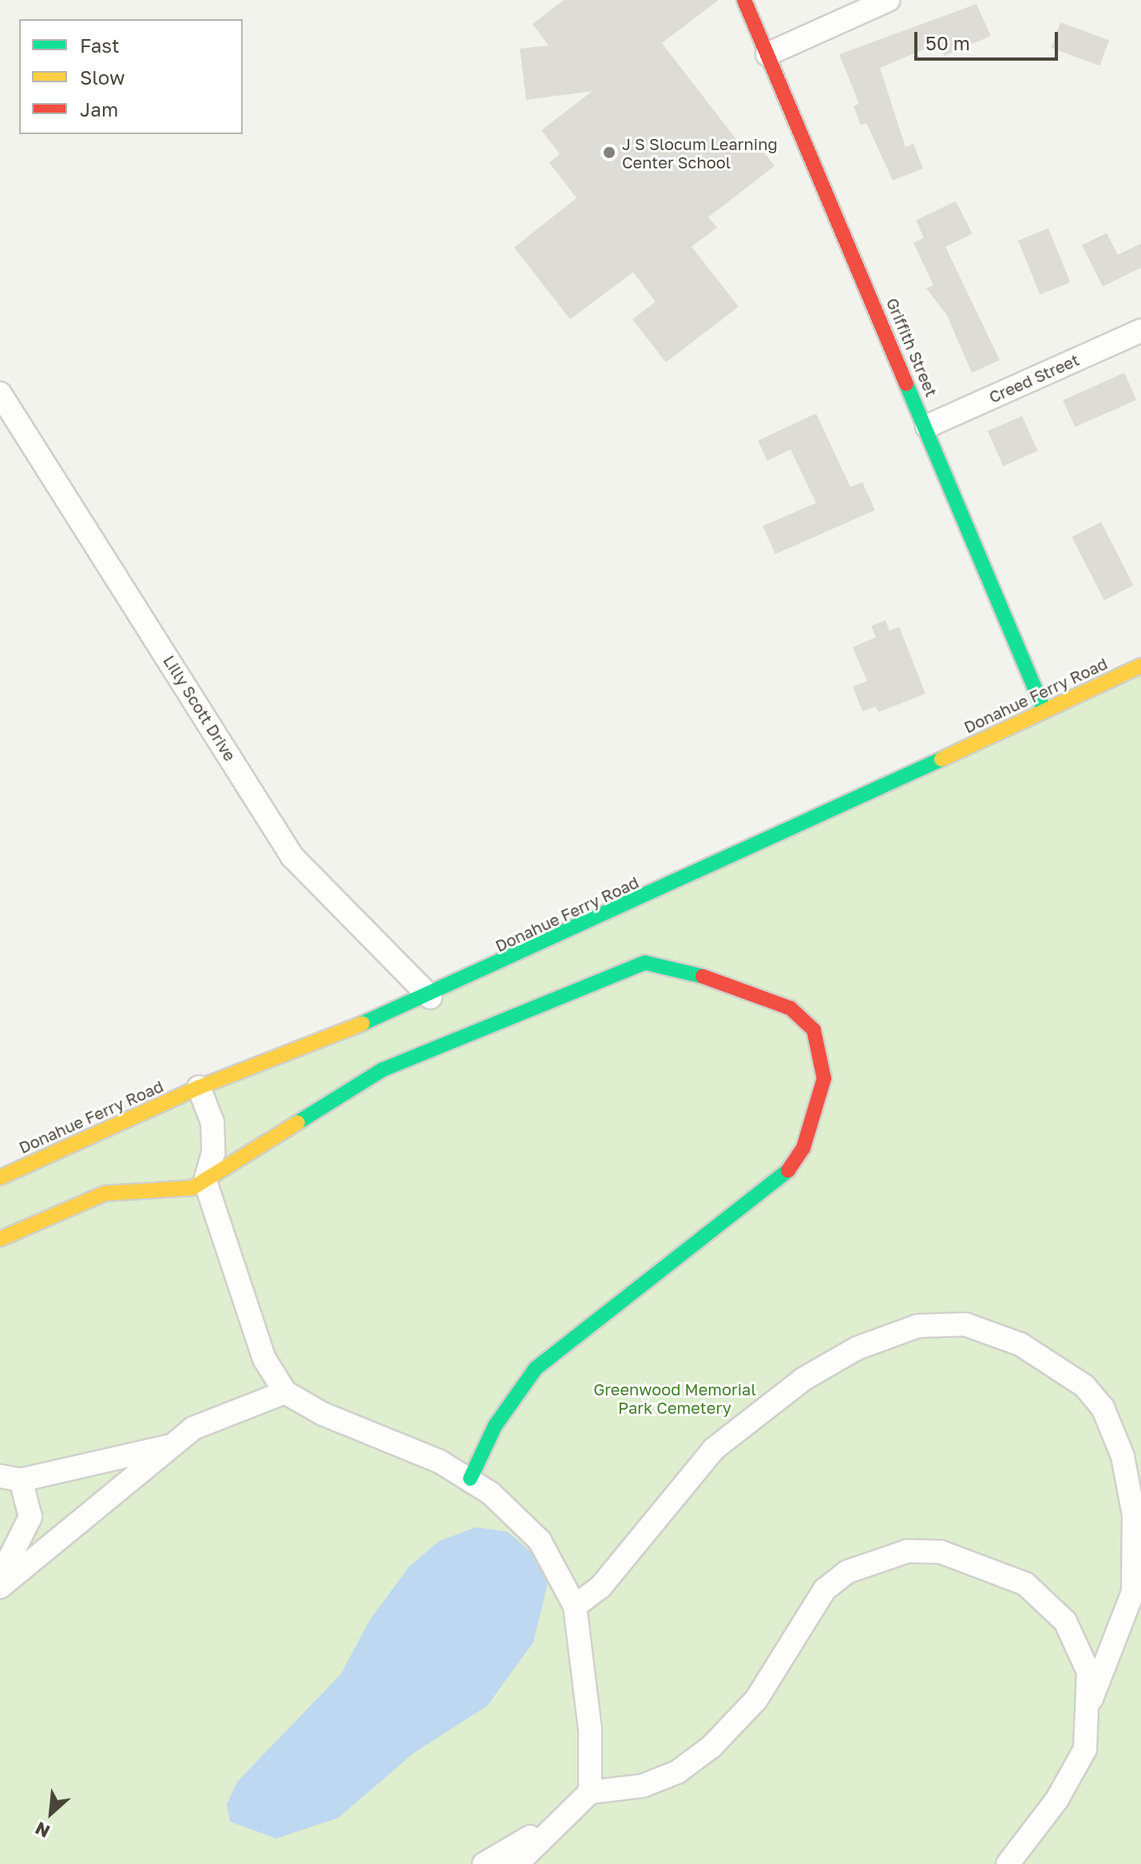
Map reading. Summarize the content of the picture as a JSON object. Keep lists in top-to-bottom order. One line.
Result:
{"streets":{"street":["Griffith Street","Creed Street","Donahue Ferry Road","Lilly Scott Drive"]},"crossings":[["Griffith Street","Creed Street"],["Griffith Street","Donahue Ferry Road"],["Donahue Ferry Road","Lilly Scott Drive"]],"parks":["Greenwood Memorial Park Cemetery"],"places":["J S Slocum Learning Center School"],"legend":["Fast","Slow","Jam"],"scale_bar":"50 m","north":"bottom left"}
